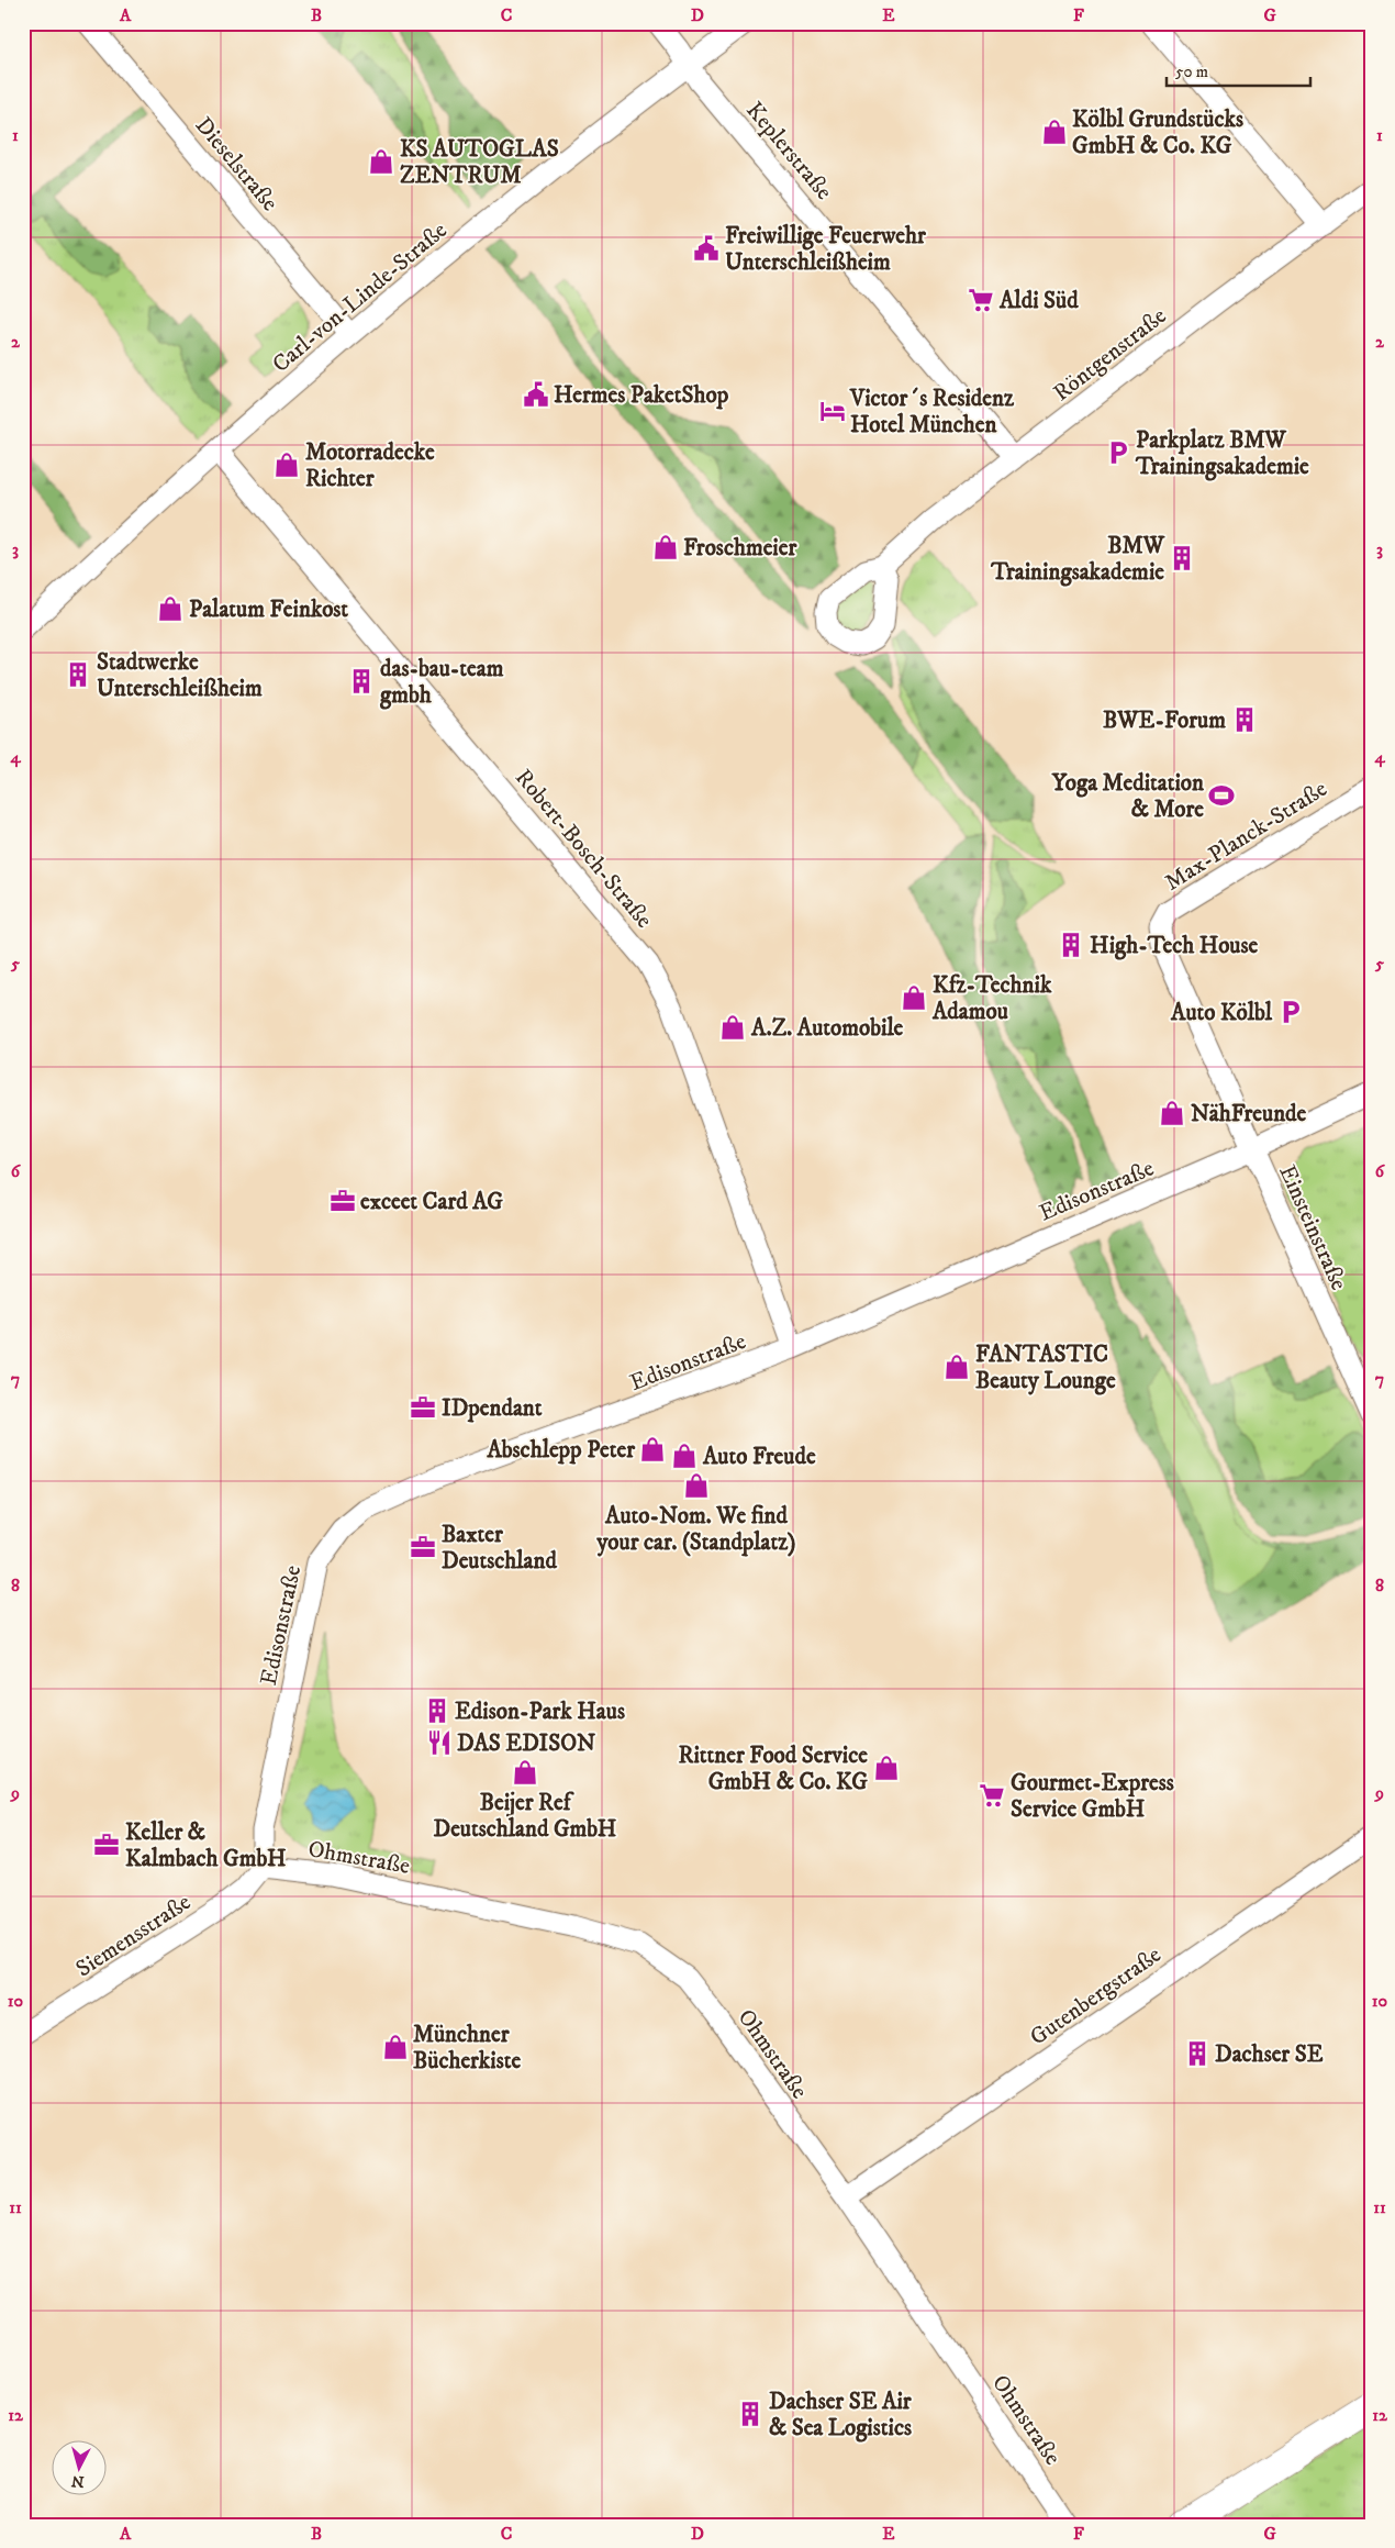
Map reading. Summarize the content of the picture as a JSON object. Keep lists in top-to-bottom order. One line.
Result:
{"streets":{"street":["Keplerstraße","Dieselstraße","Carl-von-Linde-Straße","Röntgenstraße","Max-Planck-Straße","Robert-Bosch-Straße","Edisonstraße","Einsteinstraße","Ohmstraße","Siemensstraße","Gutenbergstraße"]},"crossings":[["Keplerstraße","Carl-von-Linde-Straße"],["Keplerstraße","Röntgenstraße"],["Dieselstraße","Carl-von-Linde-Straße"],["Carl-von-Linde-Straße","Robert-Bosch-Straße"],["Max-Planck-Straße","Edisonstraße"],["Max-Planck-Straße","Einsteinstraße"],["Robert-Bosch-Straße","Edisonstraße"],["Edisonstraße","Einsteinstraße"],["Edisonstraße","Ohmstraße"],["Edisonstraße","Siemensstraße"],["Ohmstraße","Siemensstraße"],["Ohmstraße","Gutenbergstraße"]],"places":{"shop":["Kölbl Grundstücks GmbH & Co. KG","KS AUTOGLAS ZENTRUM","Motorradecke Richter","Froschmeier","Palatum Feinkost","Kfz-Technik Adamou","A.Z. Automobile","NähFreunde","FANTASTIC Beauty Lounge","Abschlepp Peter","Auto Freude","Auto-Nom. We find your car. (Standplatz)","Rittner Food Service GmbH & Co. KG","Beijer Ref Deutschland GmbH","Münchner Bücherkiste"],"public building":["Freiwillige Feuerwehr Unterschleißheim","Hermes PaketShop"],"supermarket":["Aldi Süd","Gourmet-Express Service GmbH"],"hotel":["Victor´s Residenz Hotel München"],"parking":["Parkplatz BMW Trainingsakademie","Auto Kölbl"],"building":["BMW Trainingsakademie","Stadtwerke Unterschleißheim","das-bau-team gmbh","BWE-Forum","High-Tech House","Edison-Park Haus","Dachser SE","Dachser SE Air & Sea Logistics"],"sports":["Yoga Meditation & More"],"office":["exceet Card AG","IDpendant","Baxter Deutschland","Keller & Kalmbach GmbH"],"restaurant":["DAS EDISON"]},"scale_bar":"50 m","north":"bottom","grid":{"columns":["A","B","C","D","E","F","G"],"rows":["1","2","3","4","5","6","7","8","9","10","11","12"]}}
